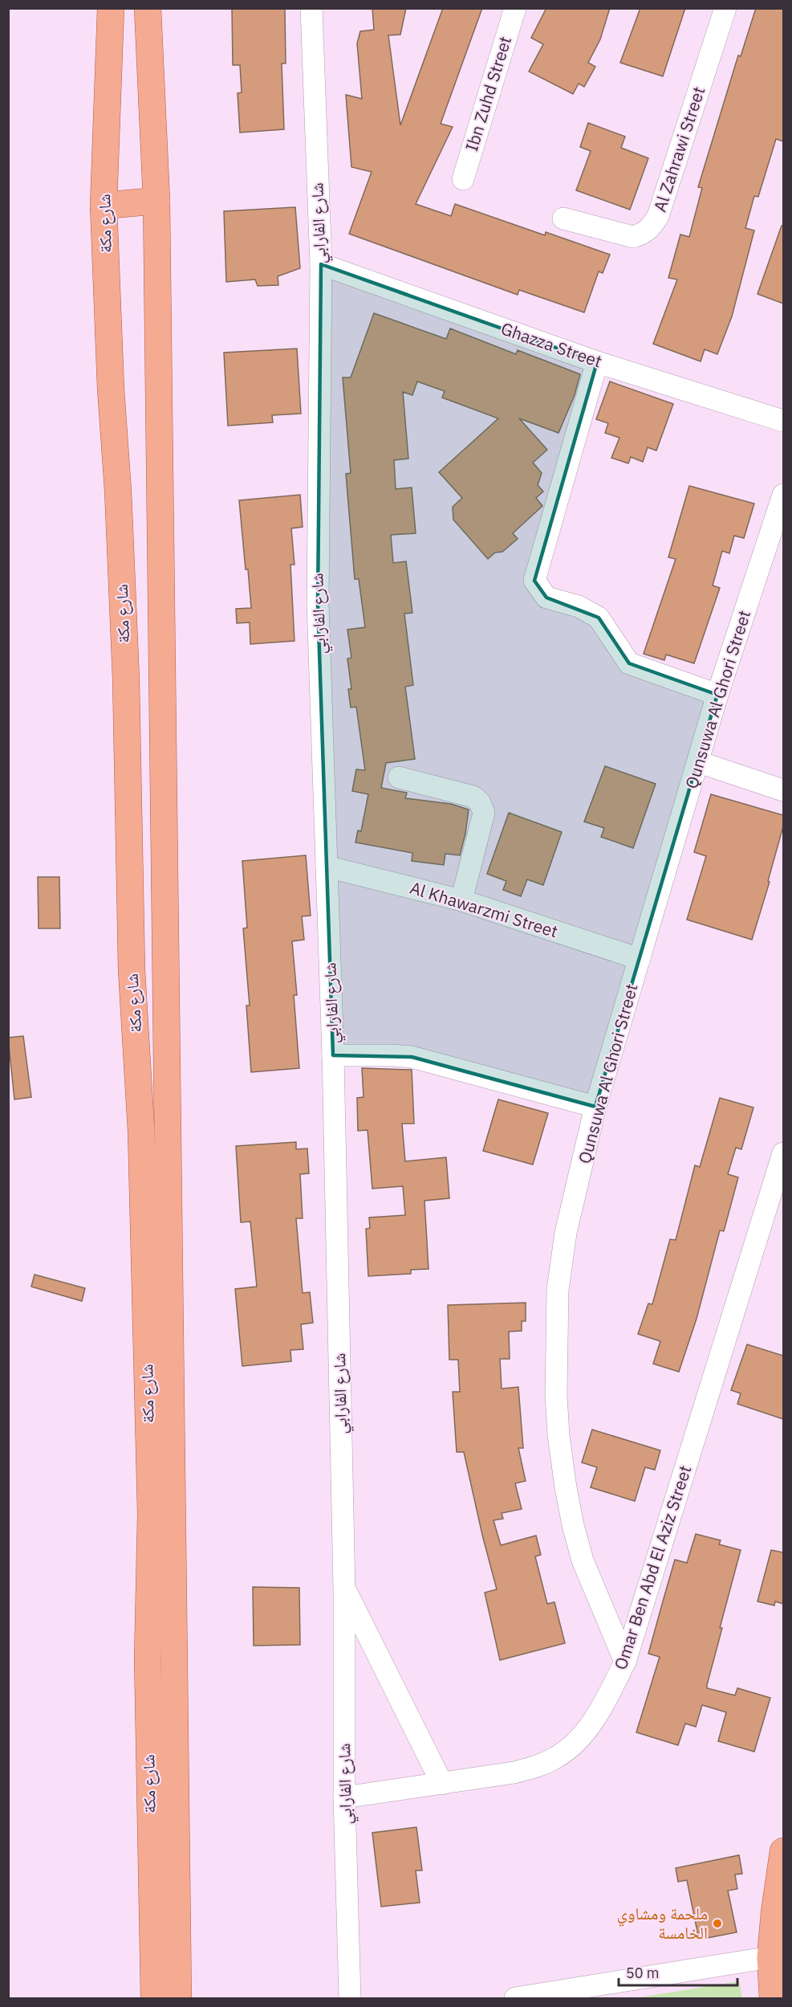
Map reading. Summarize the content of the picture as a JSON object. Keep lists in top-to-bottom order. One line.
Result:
{"streets":{"main road":["شارع مكة"],"street":["Ibn Zuhd Street","Al Zahrawi Street","شارع الفارابي","Ghazza Street","Qunsuwa Al Ghori Street","Al Khawarzmi Street","Omar Ben Abd El Aziz Street"]},"crossings":[["شارع الفارابي","Ghazza Street"],["شارع الفارابي","Al Khawarzmi Street"],["شارع الفارابي","Omar Ben Abd El Aziz Street"],["Qunsuwa Al Ghori Street","Al Khawarzmi Street"],["Qunsuwa Al Ghori Street","Omar Ben Abd El Aziz Street"]],"places":["ملحمة ومشاوي الخامسة"],"scale_bar":"50 m"}
